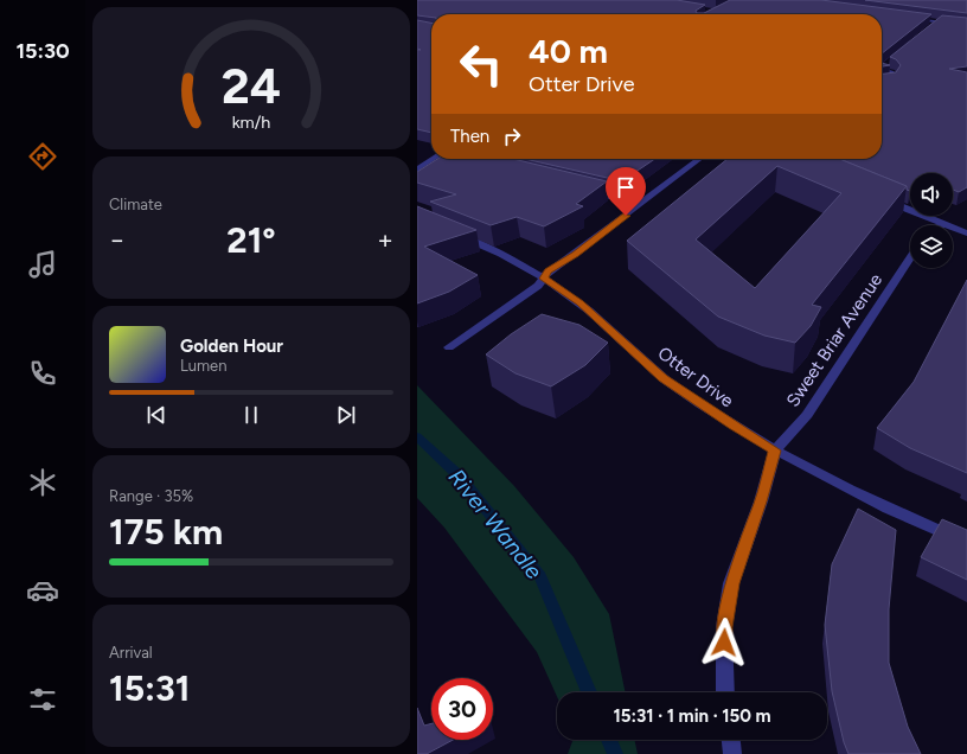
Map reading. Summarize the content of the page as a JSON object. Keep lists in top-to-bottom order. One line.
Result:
{"streets":{"street":["Sweet Briar Avenue","Otter Drive"]},"crossings":[["Sweet Briar Avenue","Otter Drive"]],"water":["River Wandle"],"page":{"tabs":"15:30","turn":["40 m","Otter Drive"],"then":"Then","tile":["Climate",["Range · 35%","175 km"],["Arrival","15:31"]],"heat":["−","21°","+"],"song":["Golden Hour","Lumen"],"limit":"30","trip":"15:31 · 1 min · 150 m","gauge":["24","km/h"]}}
